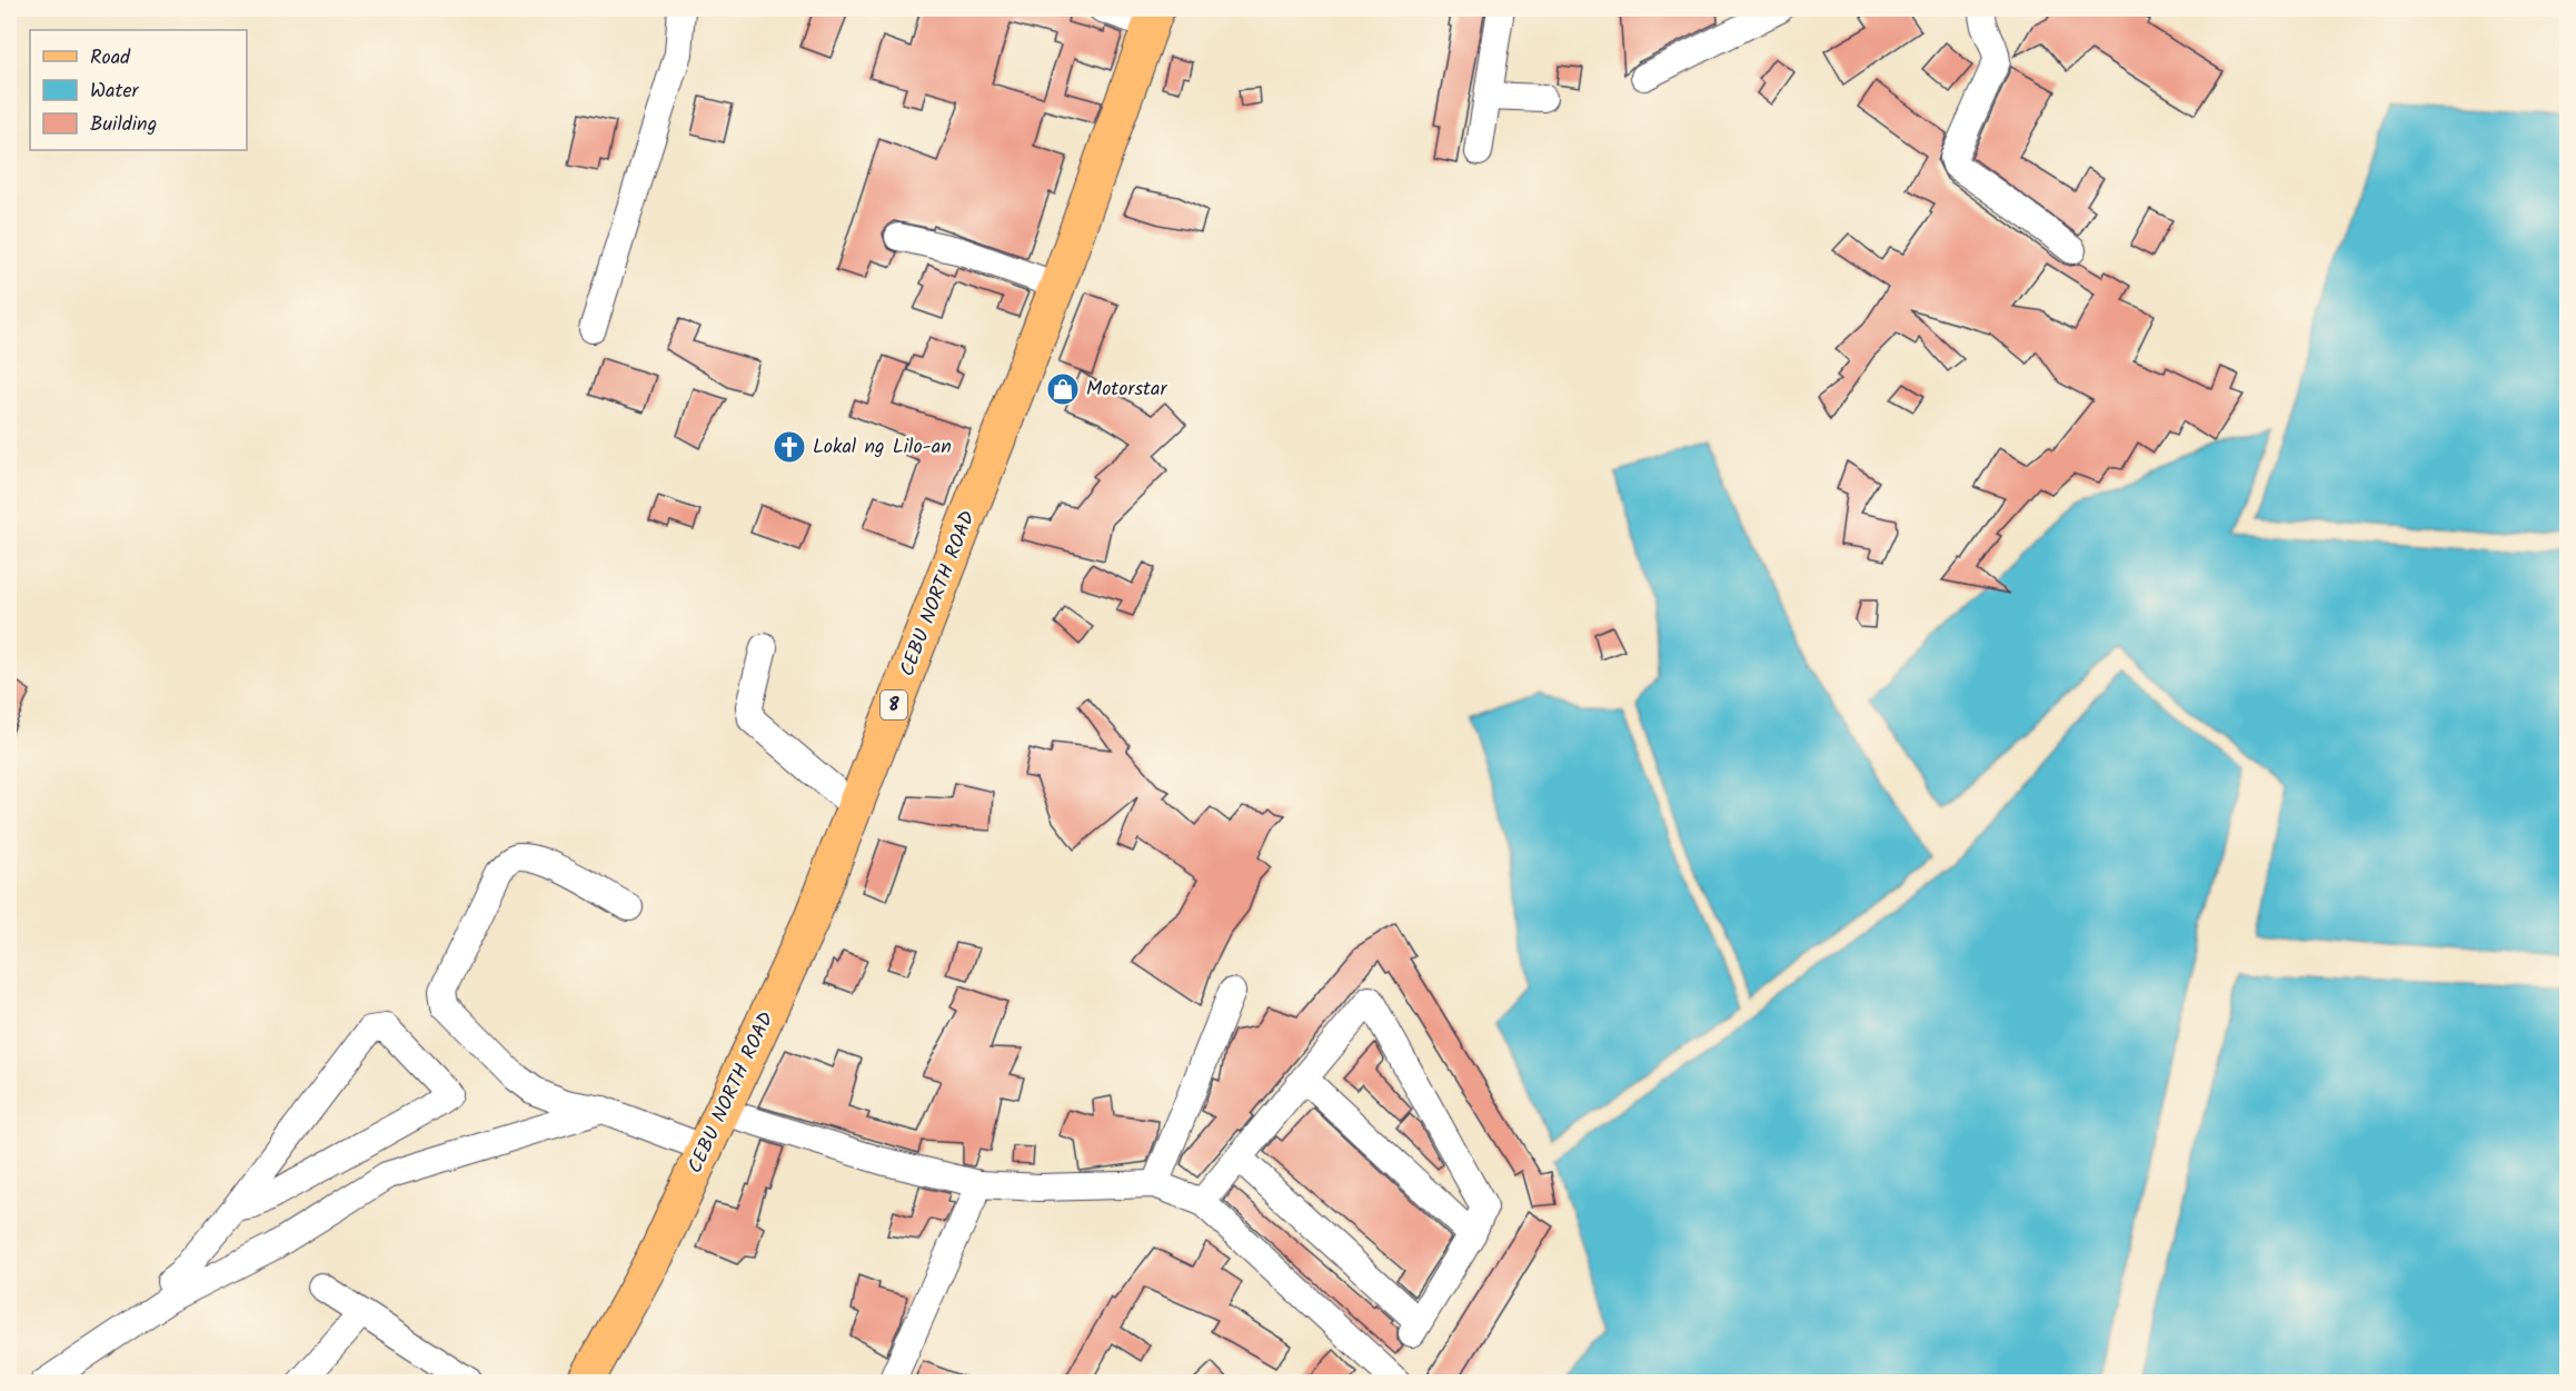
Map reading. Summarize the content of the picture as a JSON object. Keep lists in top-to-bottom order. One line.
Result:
{"streets":{"main road":["CEBU NORTH ROAD","8"]},"places":{"shop":["Motorstar"],"church":["Lokal ng Lilo-an"]},"legend":["Road","Water","Building"]}
